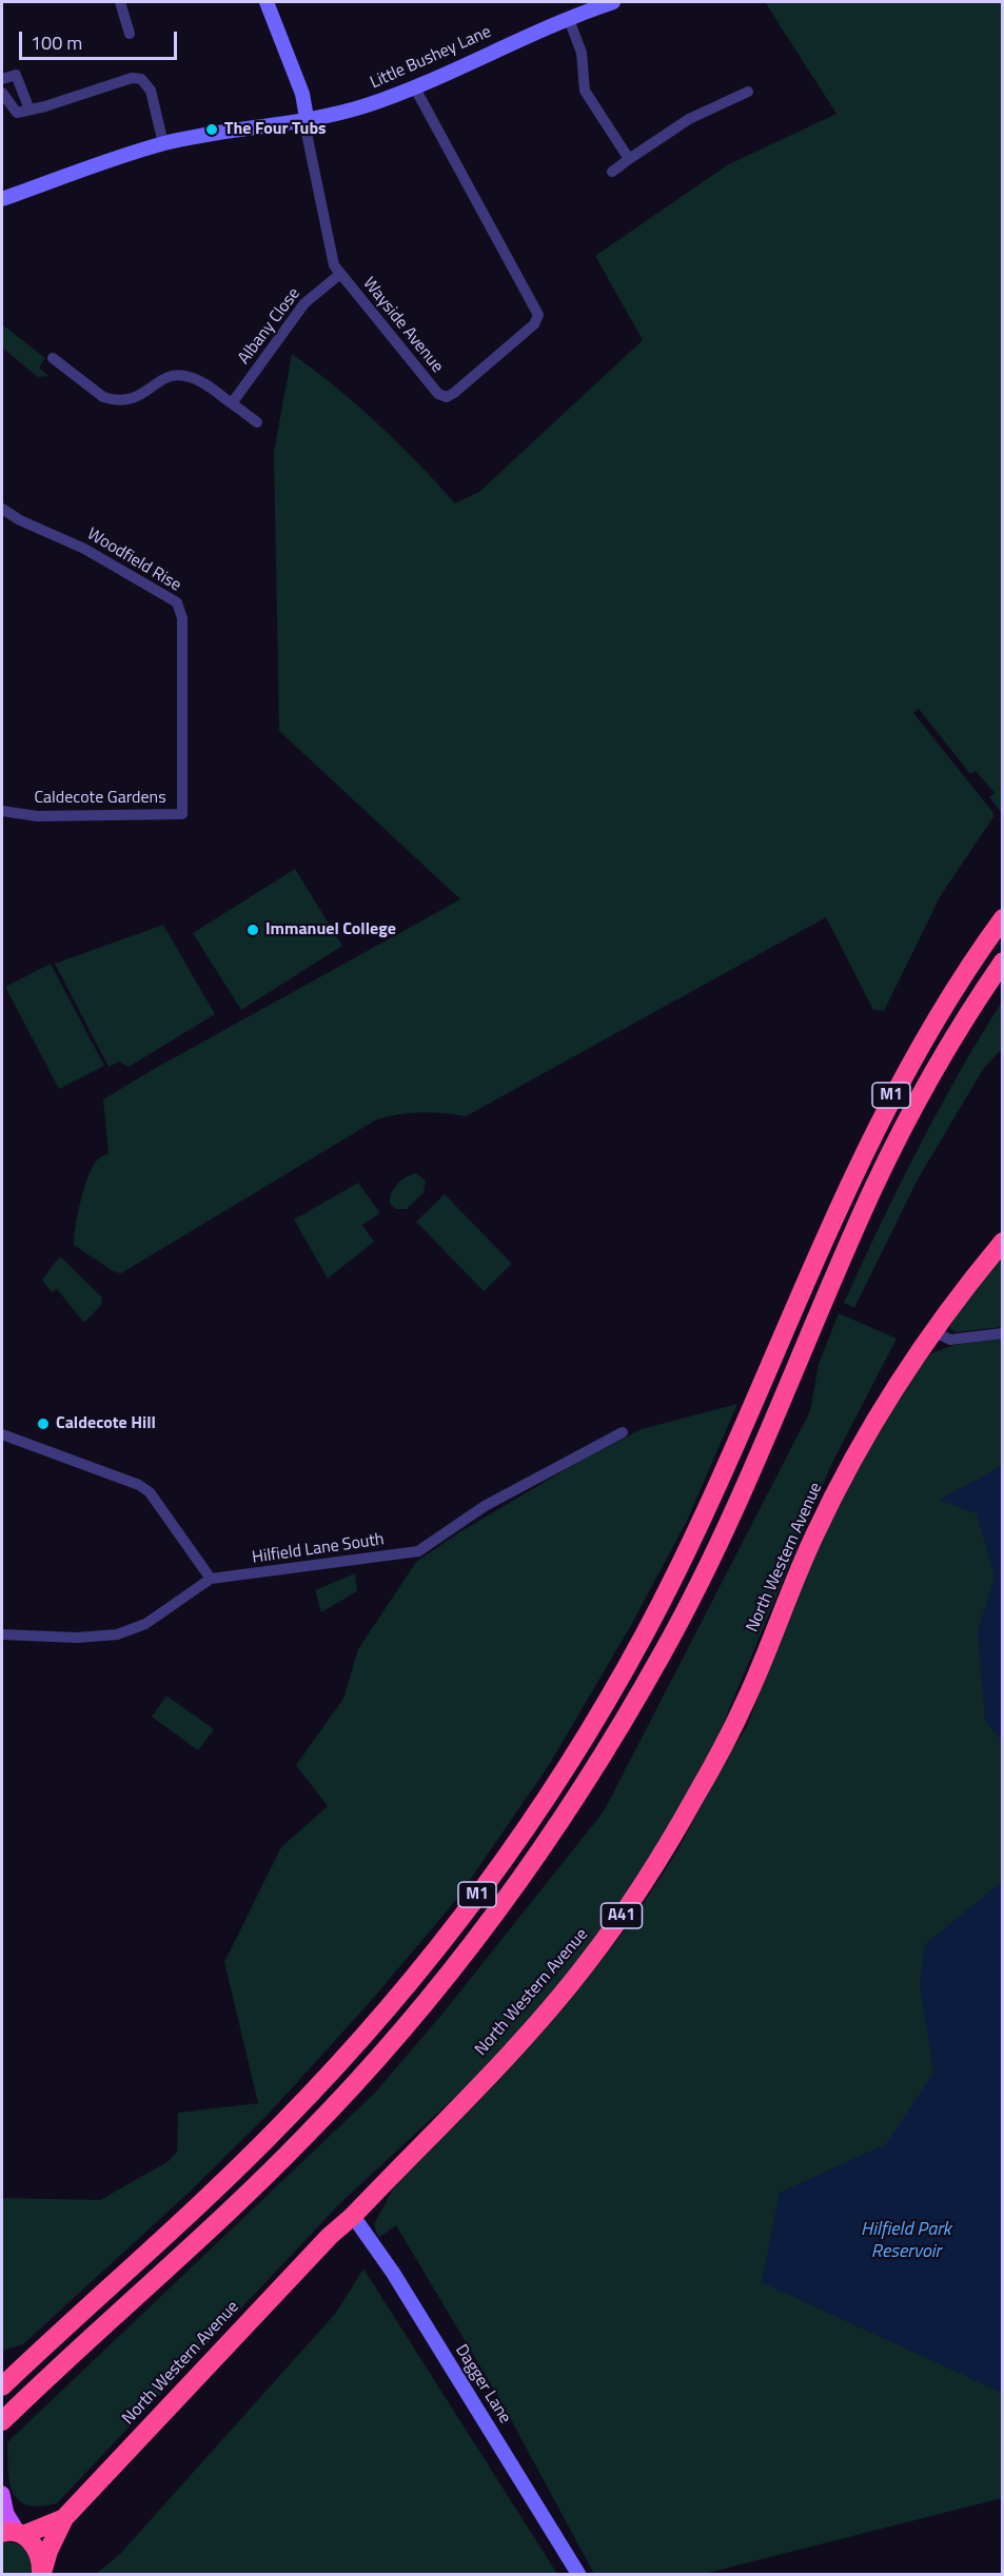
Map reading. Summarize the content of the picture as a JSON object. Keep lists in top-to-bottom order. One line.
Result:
{"streets":{"highway":["M1","North Western Avenue","A41"],"street":["Little Bushey Lane","Wayside Avenue","Albany Close","Woodfield Rise","Caldecote Gardens","Hilfield Lane South","Dagger Lane"]},"crossings":[["Little Bushey Lane","Wayside Avenue"],["Wayside Avenue","Albany Close"],["Woodfield Rise","Caldecote Gardens"],["North Western Avenue","Dagger Lane"]],"water":["Hilfield Park Reservoir"],"places":["The Four Tubs","Immanuel College","Caldecote Hill"],"scale_bar":"100 m"}
